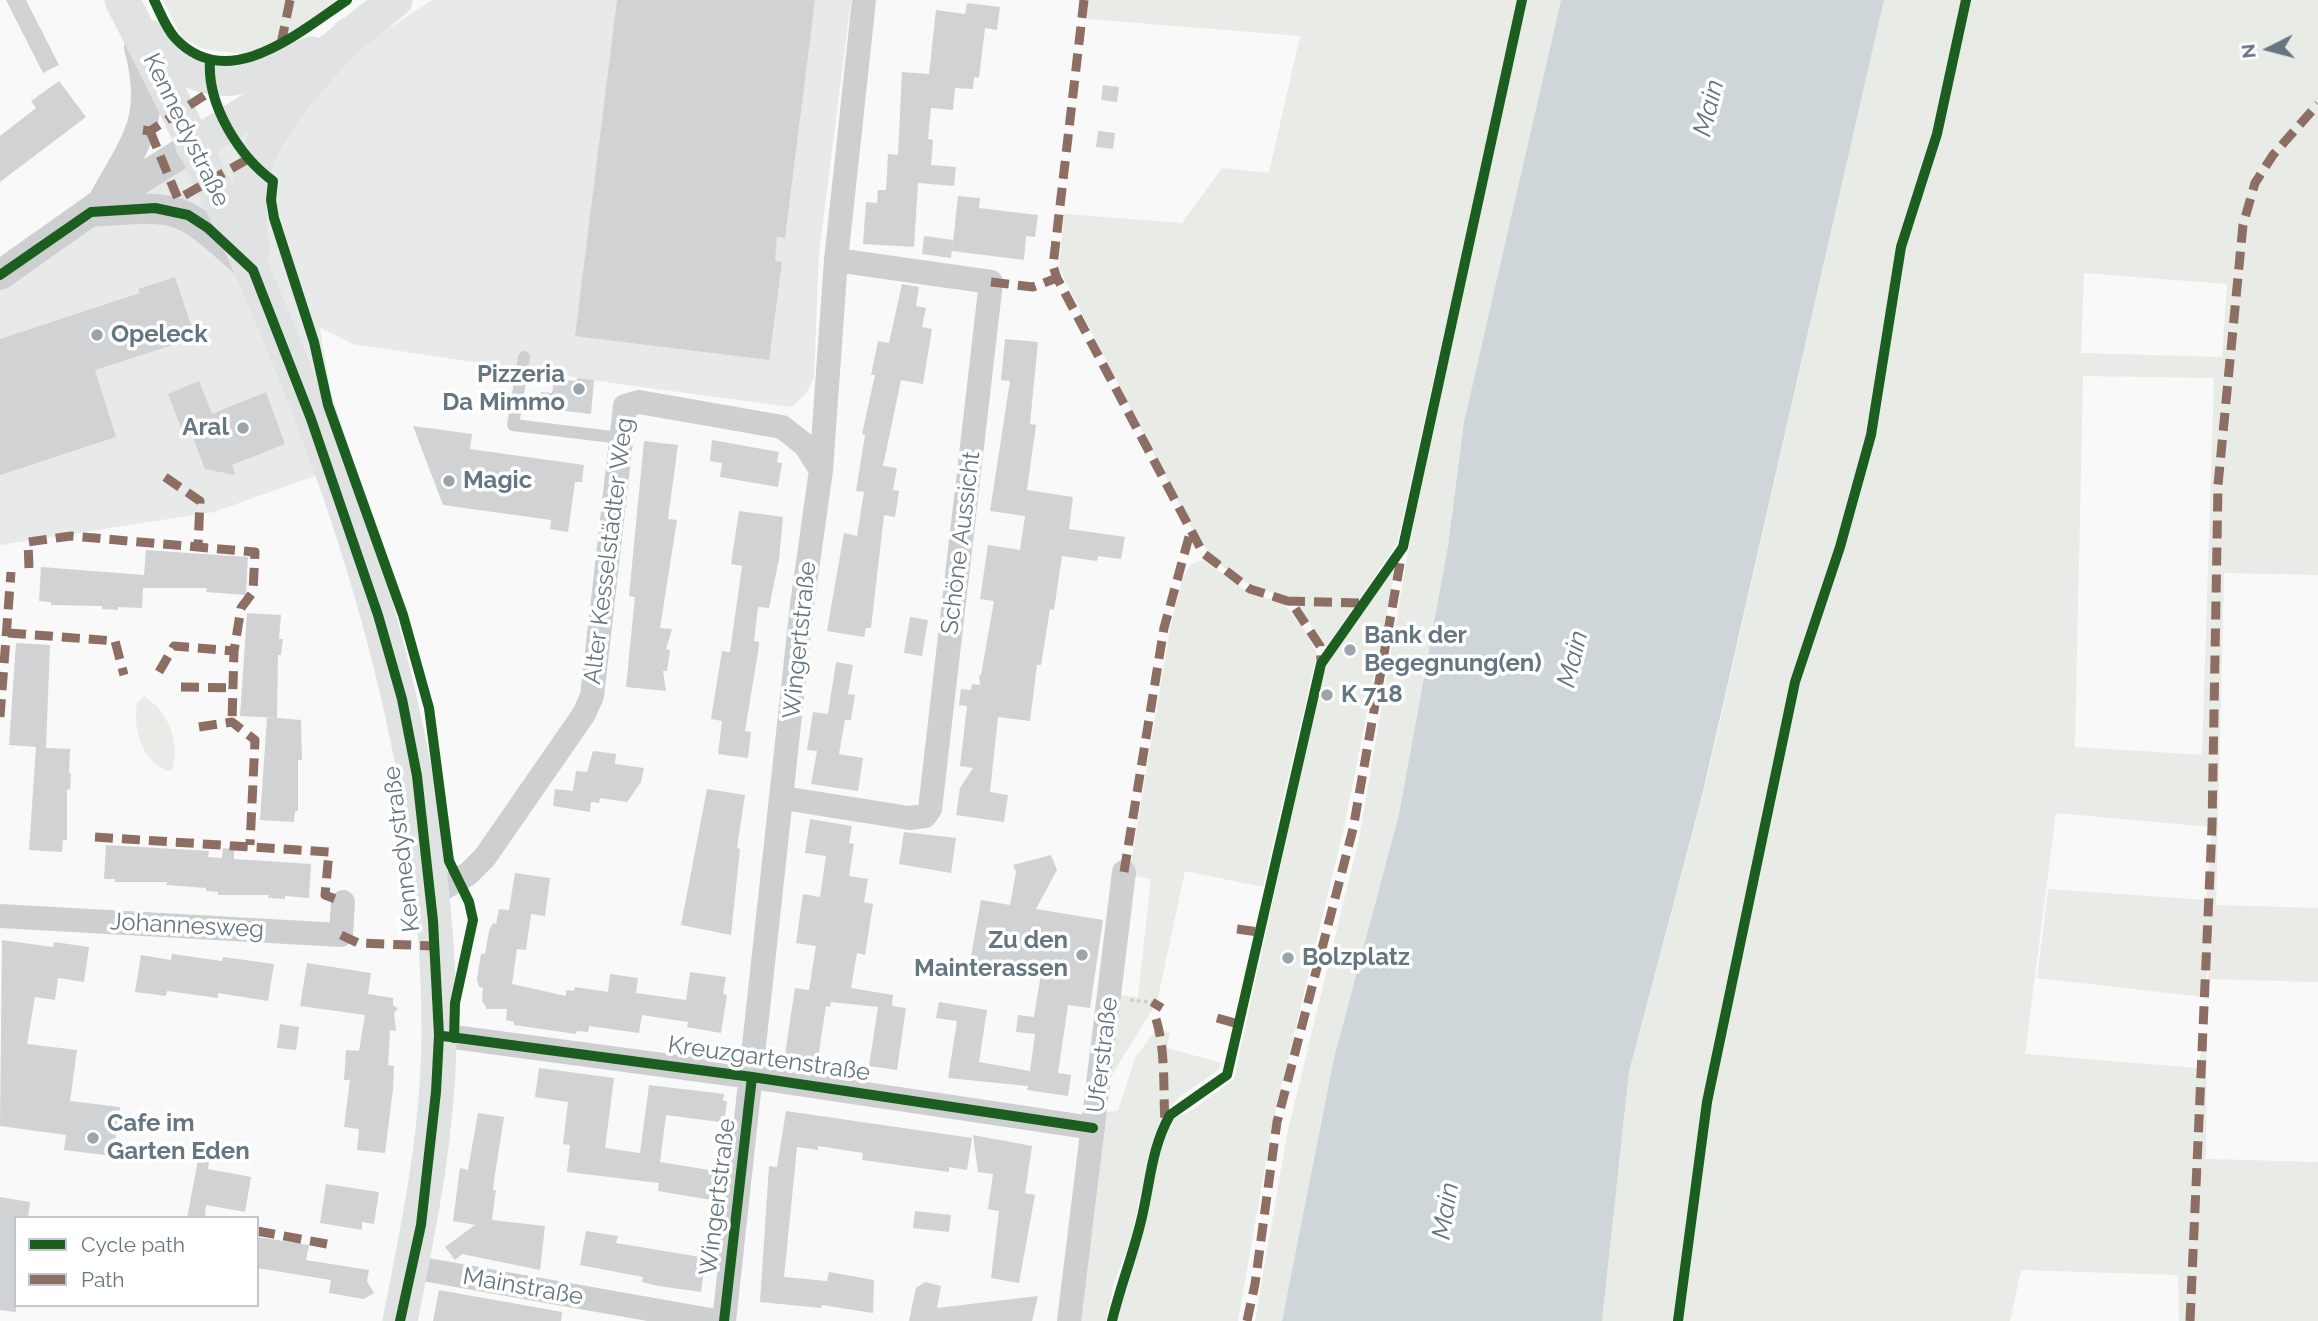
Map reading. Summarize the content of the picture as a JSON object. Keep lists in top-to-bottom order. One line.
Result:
{"streets":{"main road":["Kennedystraße"],"street":["Schöne Aussicht","Alter Kesselstädter Weg","Wingertstraße","Johannesweg","Uferstraße","Kreuzgartenstraße","Mainstraße"]},"crossings":[["Kennedystraße","Alter Kesselstädter Weg"],["Kennedystraße","Kreuzgartenstraße"],["Kennedystraße","Mainstraße"],["Schöne Aussicht","Wingertstraße"],["Alter Kesselstädter Weg","Wingertstraße"],["Wingertstraße","Kreuzgartenstraße"],["Uferstraße","Kreuzgartenstraße"]],"water":["Main"],"places":["Opeleck","Pizzeria Da Mimmo","Aral","Magic","Bank der Begegnung(en)","K 718","Zu den Mainterassen","Bolzplatz","Cafe im Garten Eden"],"legend":["Cycle path","Path"],"north":"left"}
